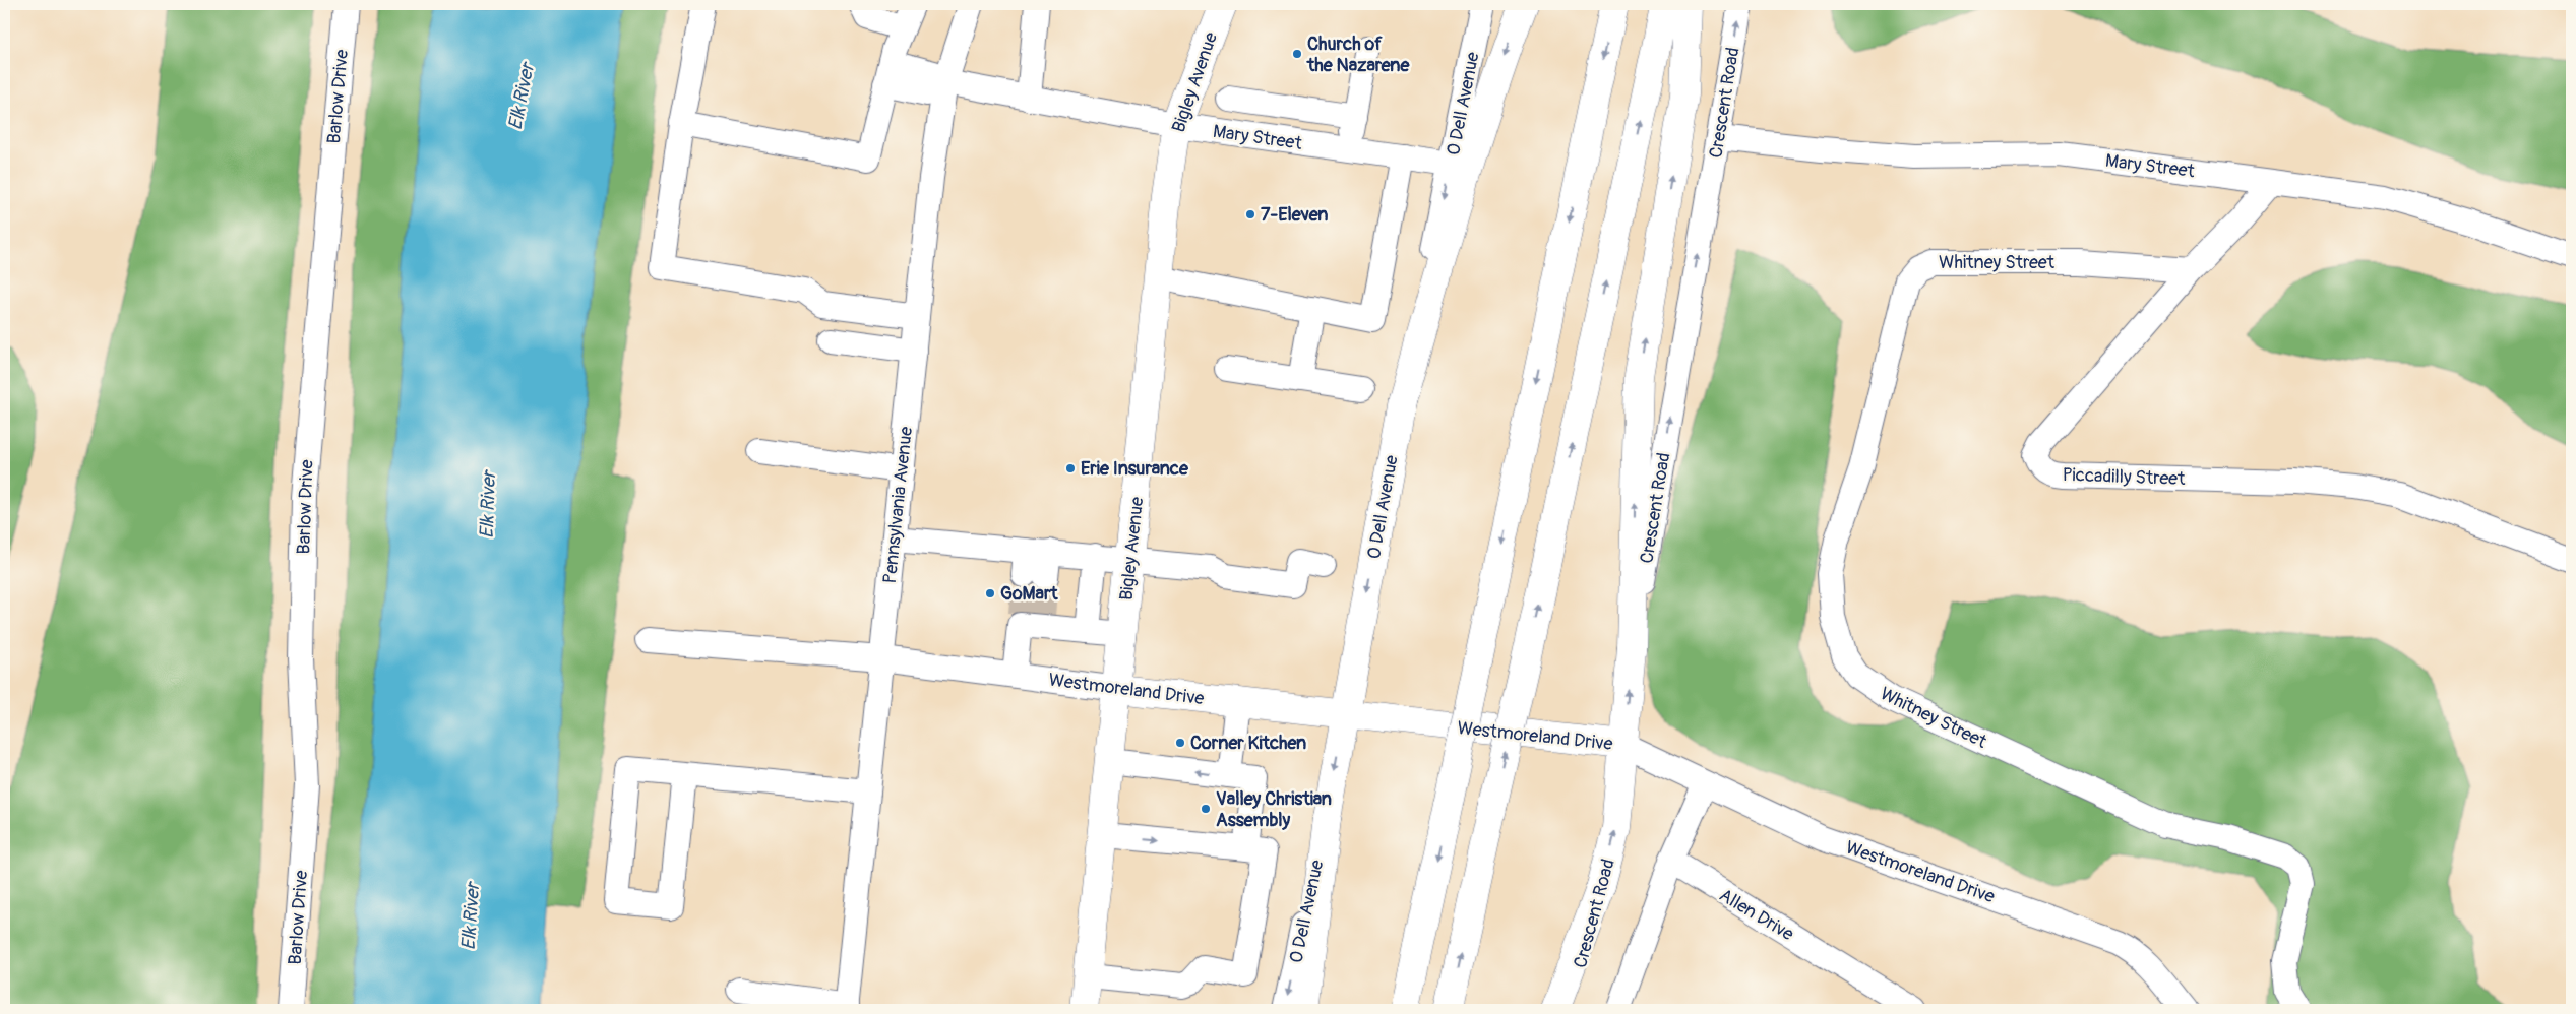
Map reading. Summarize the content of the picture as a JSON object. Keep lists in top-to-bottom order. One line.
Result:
{"streets":{"main road":["Bigley Avenue","Crescent Road","O Dell Avenue","Westmoreland Drive"],"street":["Barlow Drive","Mary Street","Whitney Street","Piccadilly Street","Pennsylvania Avenue","Allen Drive"]},"crossings":[["Bigley Avenue","Mary Street"],["Bigley Avenue","Westmoreland Drive"],["Crescent Road","Mary Street"],["Crescent Road","Westmoreland Drive"],["O Dell Avenue","Mary Street"],["O Dell Avenue","Westmoreland Drive"],["Mary Street","Piccadilly Street"],["Mary Street","Pennsylvania Avenue"],["Whitney Street","Piccadilly Street"],["Pennsylvania Avenue","Westmoreland Drive"]],"one_way":["Crescent Road","O Dell Avenue"],"water":["Elk River"],"places":["Church of the Nazarene","7-Eleven","Erie Insurance","GoMart","Corner Kitchen","Valley Christian Assembly"]}
